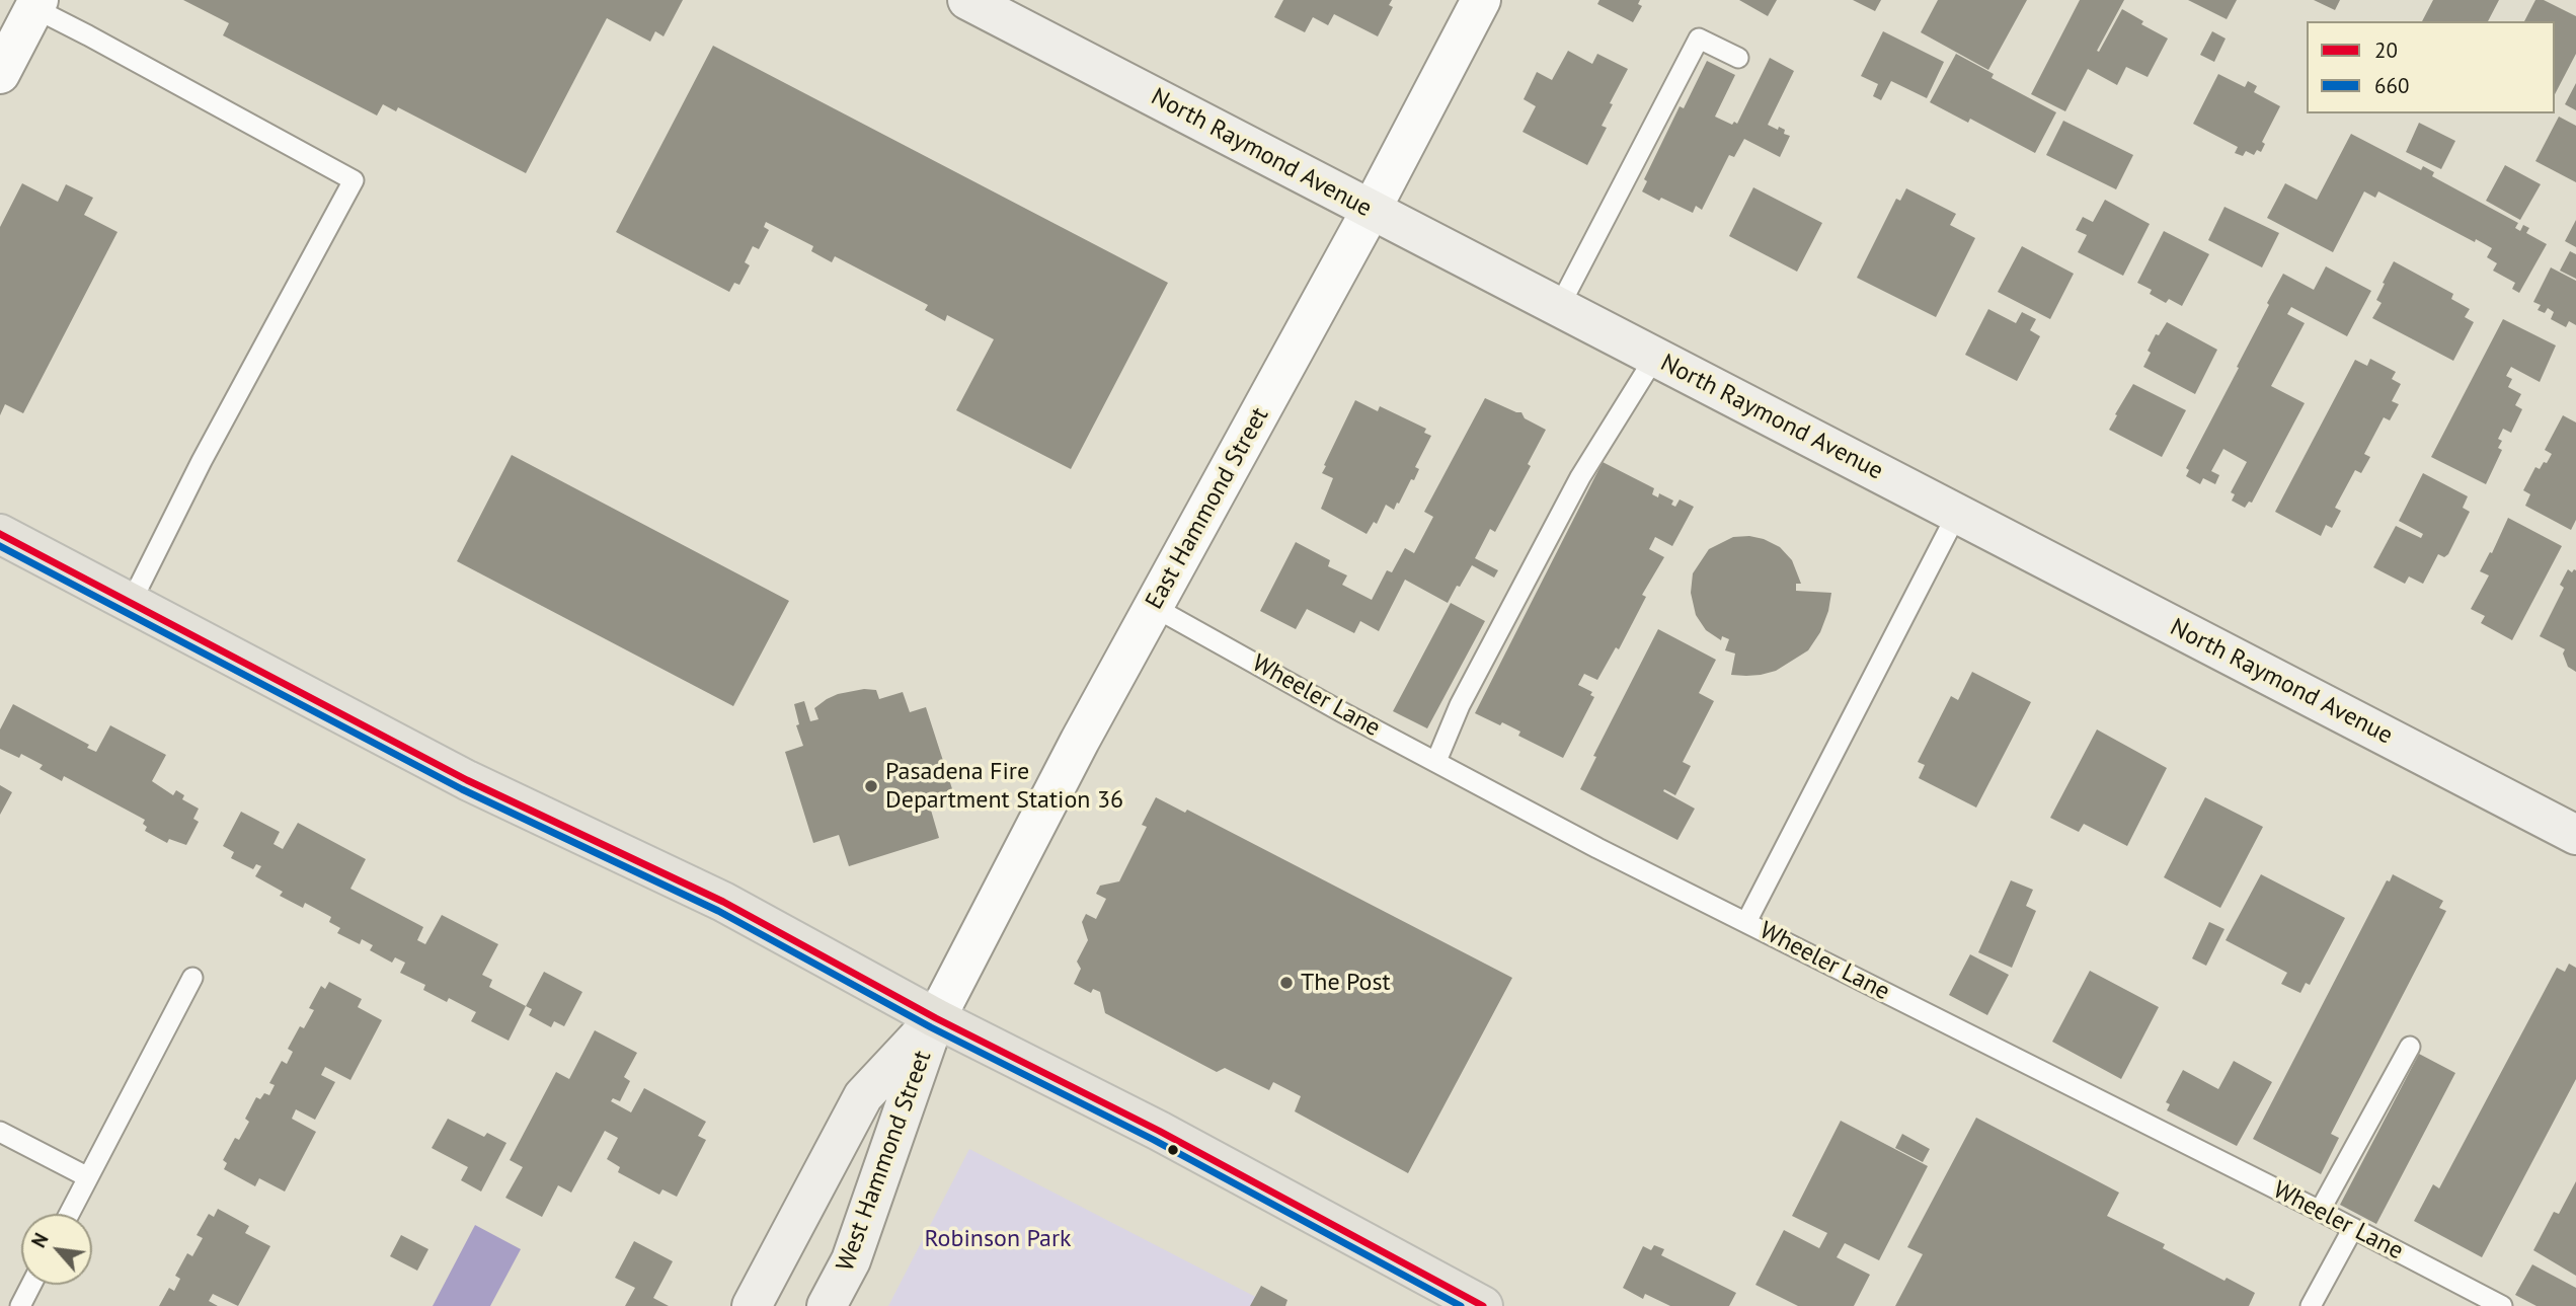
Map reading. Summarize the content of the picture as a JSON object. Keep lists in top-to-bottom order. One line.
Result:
{"streets":{"street":["North Raymond Avenue","East Hammond Street","West Hammond Street"],"lane":["Wheeler Lane"]},"crossings":[["North Raymond Avenue","East Hammond Street"],["East Hammond Street","Wheeler Lane"],["East Hammond Street","West Hammond Street"]],"parks":["Robinson Park"],"places":["Pasadena Fire Department Station 36","The Post"],"lines":["transit line 20","transit line 660"],"legend":["20","660"],"north":"top left"}
